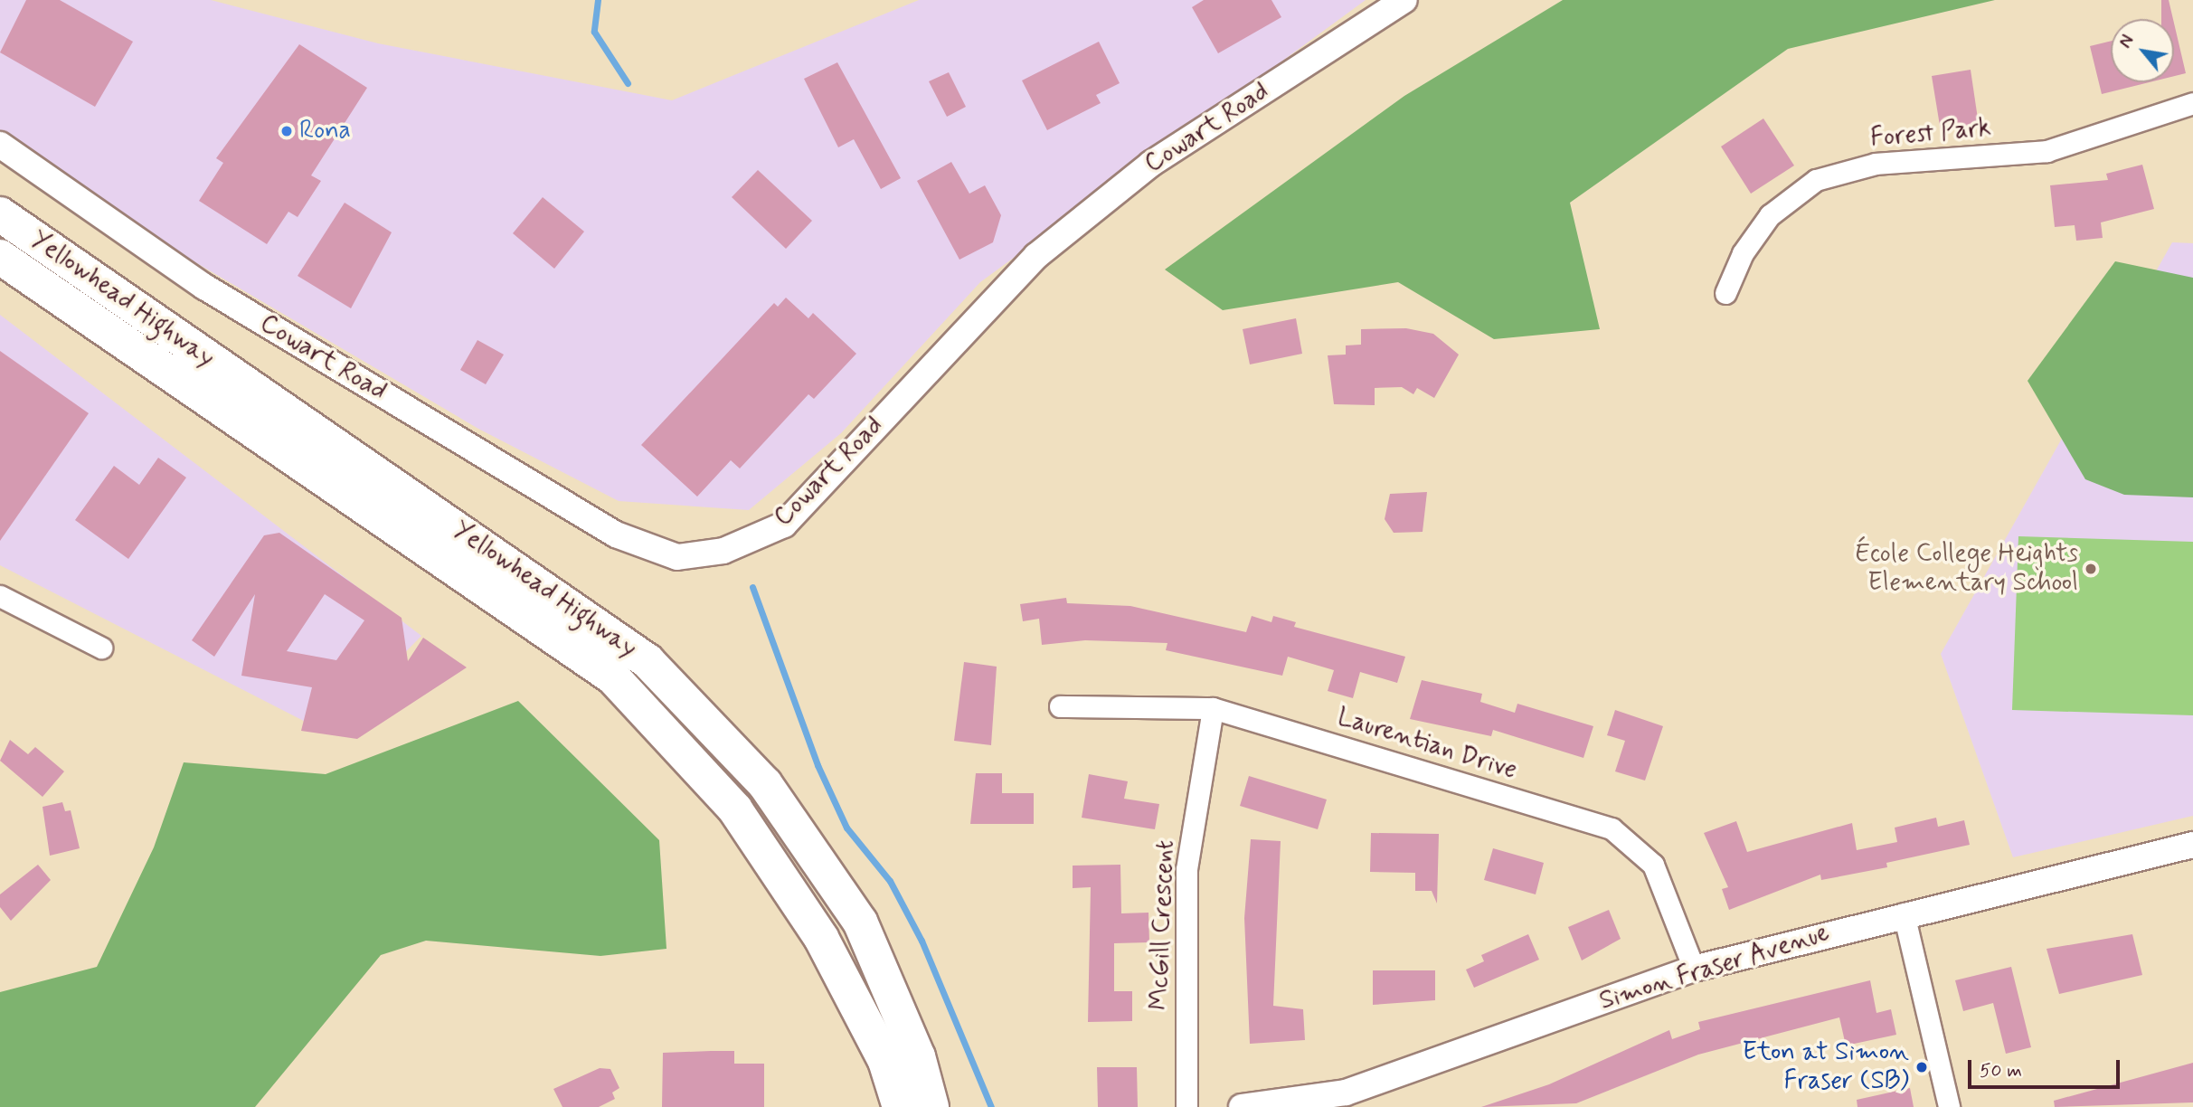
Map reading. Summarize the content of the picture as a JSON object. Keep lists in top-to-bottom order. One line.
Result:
{"streets":{"highway":["Yellowhead Highway"],"street":["Cowart Road","Forest Park","Laurentian Drive","McGill Crescent","Simon Fraser Avenue"]},"crossings":[["Laurentian Drive","McGill Crescent"],["Laurentian Drive","Simon Fraser Avenue"]],"places":["Rona","École College Heights Elementary School","Eton at Simon Fraser (SB)"],"scale_bar":"50 m","north":"top left"}
